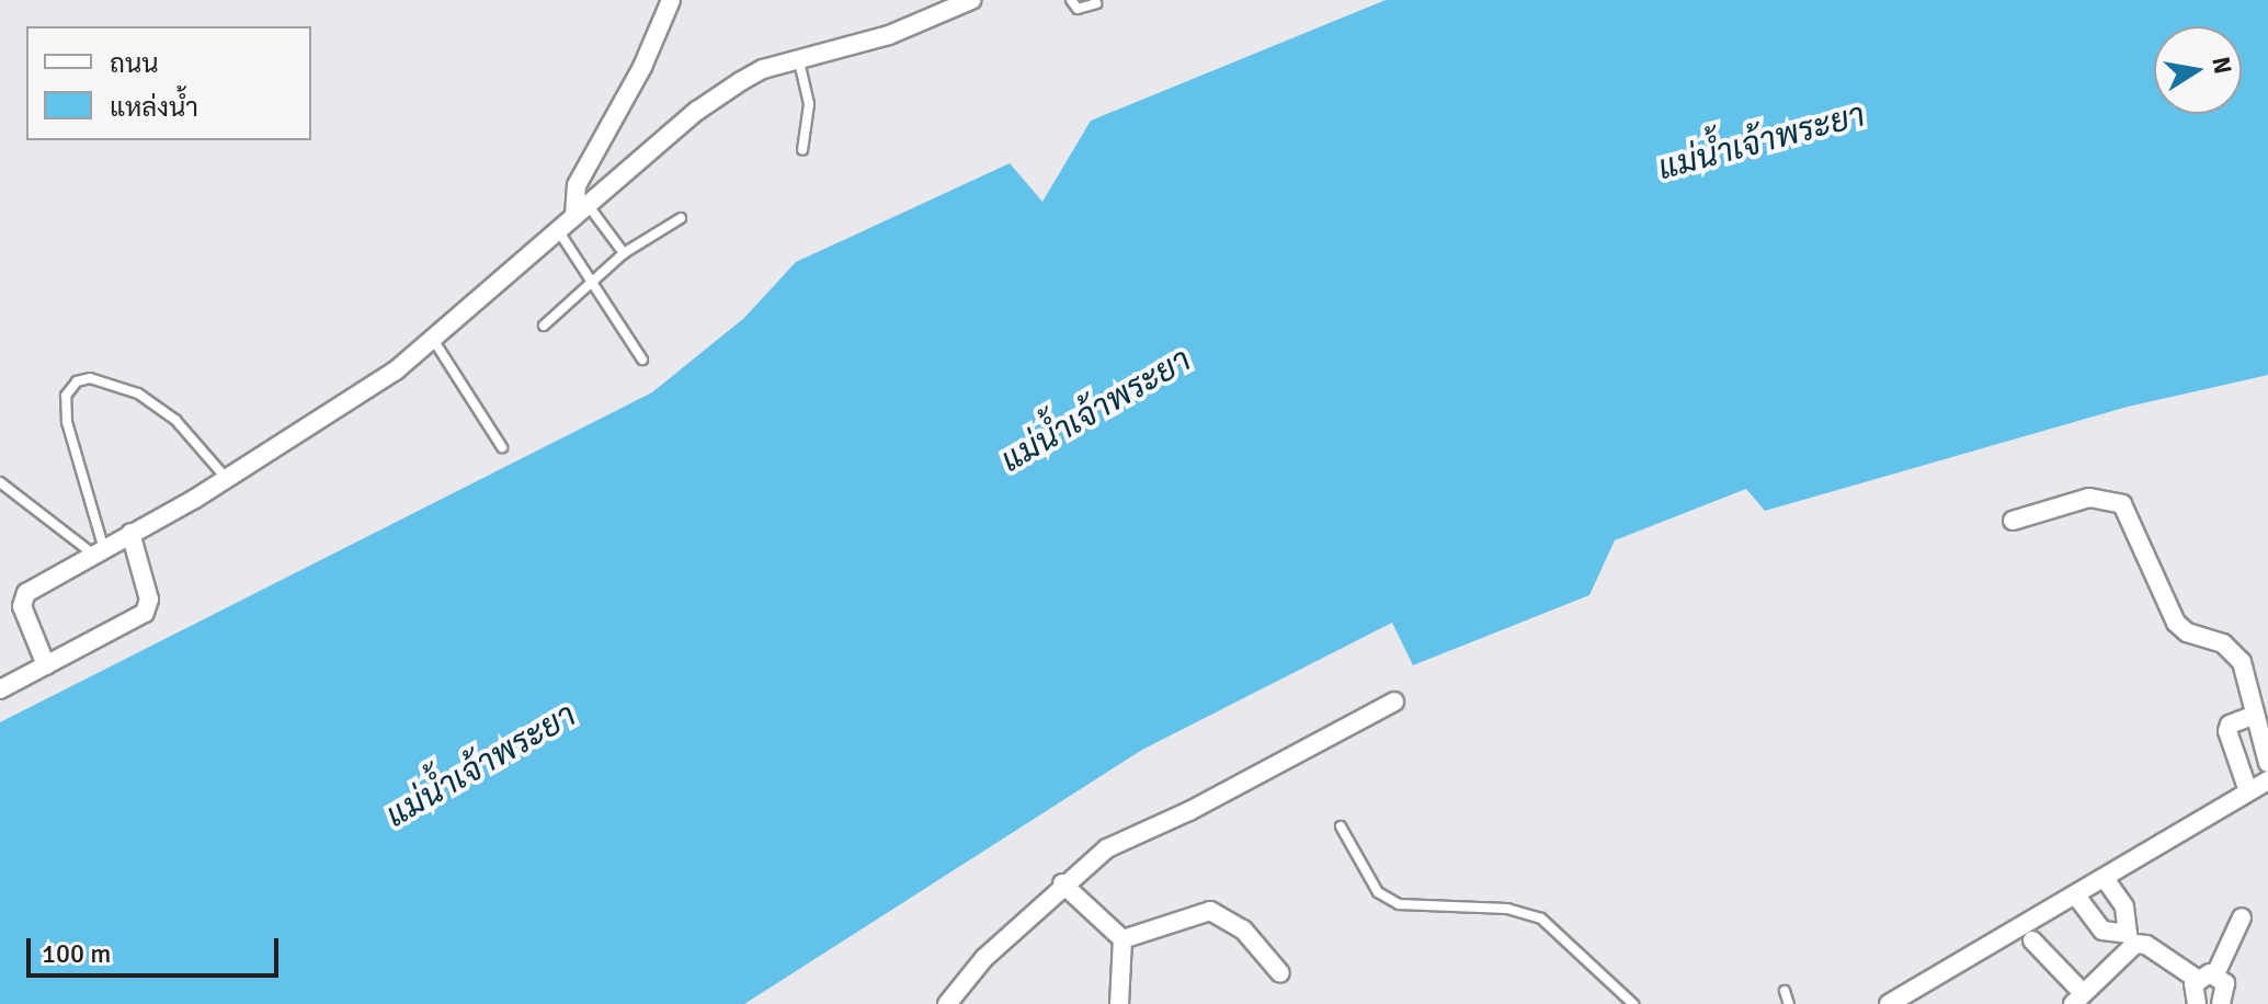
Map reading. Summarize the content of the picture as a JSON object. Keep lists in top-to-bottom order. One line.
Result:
{"water":["แม่น้ำเจ้าพระยา"],"legend":["ถนน","แหล่งน้ำ"],"scale_bar":"100 m","north":"right"}
